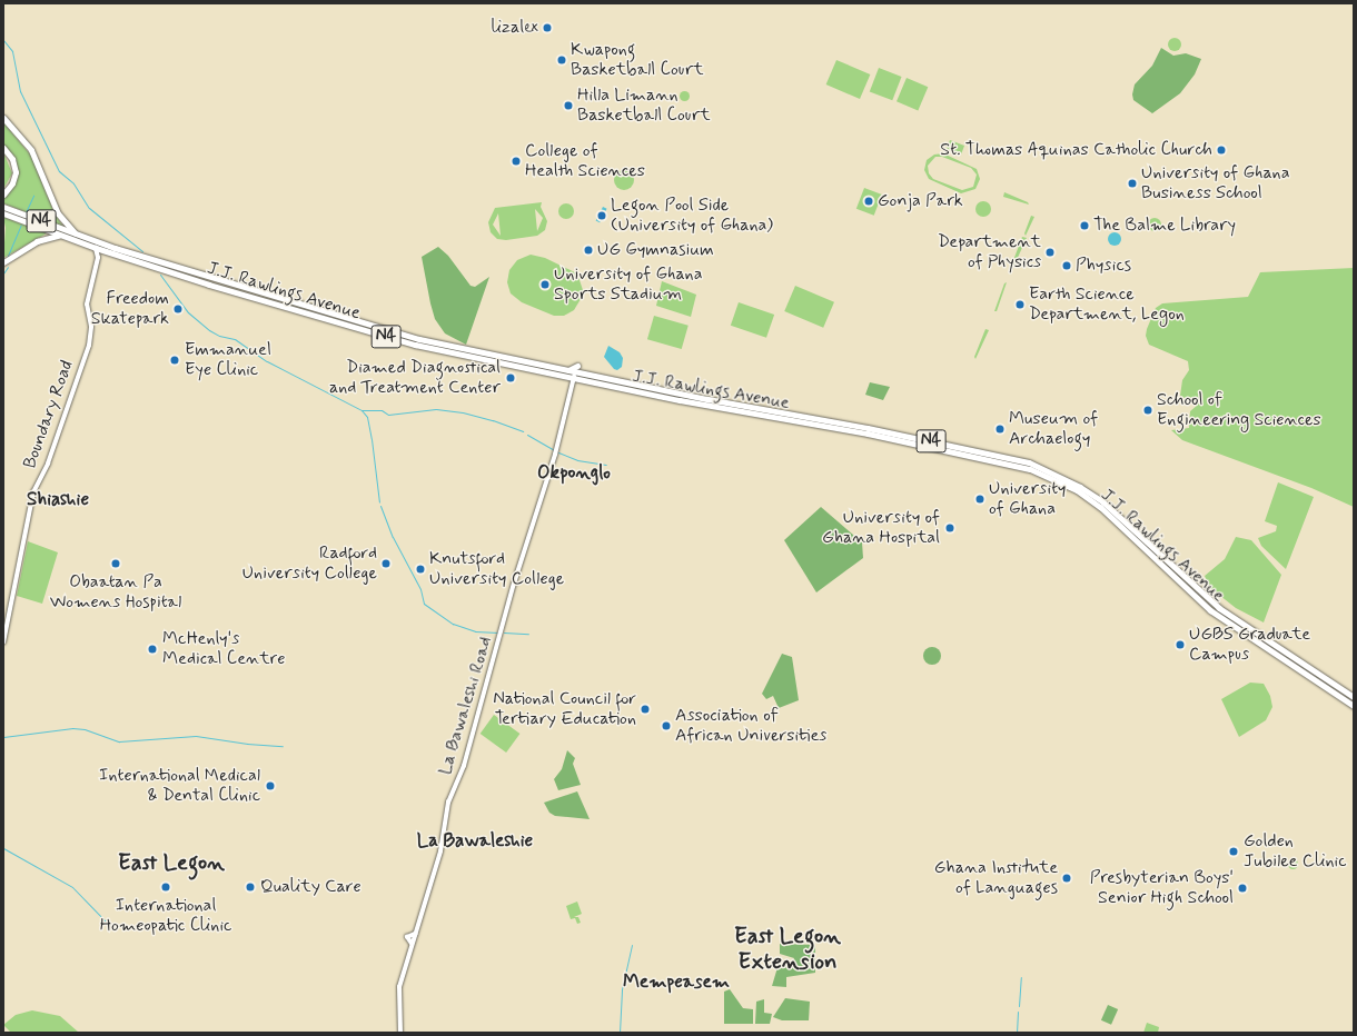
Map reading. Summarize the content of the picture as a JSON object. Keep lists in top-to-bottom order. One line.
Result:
{"streets":{"highway":["N4","J.J. Rawlings Avenue"],"main road":["Boundary Road","La Bawaleshi Road"]},"crossings":[["J.J. Rawlings Avenue","Boundary Road"],["J.J. Rawlings Avenue","La Bawaleshi Road"]],"districts":["Okponglo","Shiashie","La Bawaleshie","East Legon","East Legon Extension","Mempeasem"],"places":["lizalex","Kwapong Basketball Court","Hilla Limann Basketball Court","St. Thomas Aquinas Catholic Church","College of Health Sciences","University of Ghana Business School","Gonja Park","Legon Pool Side (University of Ghana)","The Balme Library","UG Gymnasium","Department of Physics","Physics","University of Ghana Sports Stadium","Earth Science Department, Legon","Freedom Skatepark","Emmanuel Eye Clinic","Diamed Diagnostical and Treatment Center","School of Engineering Sciences","Museum of Archaelogy","University of Ghana","University of Ghana Hospital","Obaatan Pa Womens Hospital","Radford University College","Knutsford University College","UGBS Graduate Campus","McHenly's Medical Centre","National Council for Tertiary Education","Association of African Universities","International Medical & Dental Clinic","Golden Jubilee Clinic","Ghana Institute of Languages","International Homeopatic Clinic","Quality Care","Presbyterian Boys' Senior High School"]}
